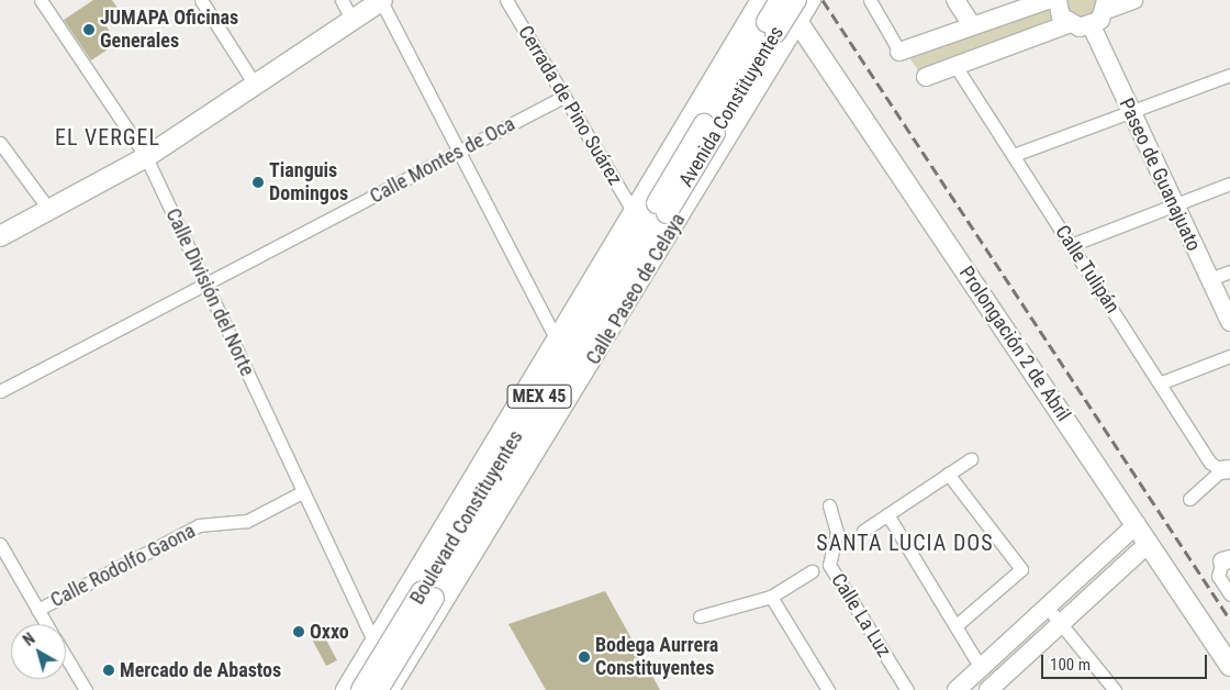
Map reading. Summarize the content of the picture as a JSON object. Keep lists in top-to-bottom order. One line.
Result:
{"streets":{"main road":["Avenida Constituyentes","Paseo de Guanajuato","Calle Paseo de Celaya","Calle División del Norte","Prolongación 2 de Abril","MEX 45","Boulevard Constituyentes"],"street":["Cerrada de Pino Suárez","Calle Montes de Oca","Calle Tulipán","Calle Rodolfo Gaona","Calle La Luz"]},"crossings":[["Cerrada de Pino Suárez","Calle Montes de Oca"],["Cerrada de Pino Suárez","Calle Paseo de Celaya"],["Avenida Constituyentes","Calle Paseo de Celaya"],["Avenida Constituyentes","Prolongación 2 de Abril"],["Avenida Constituyentes","Boulevard Constituyentes"],["Calle Montes de Oca","Calle División del Norte"],["Calle Paseo de Celaya","Calle División del Norte"],["Calle Paseo de Celaya","Prolongación 2 de Abril"],["Calle Paseo de Celaya","Boulevard Constituyentes"],["Calle División del Norte","Boulevard Constituyentes"],["Calle División del Norte","Calle Rodolfo Gaona"]],"districts":["EL VERGEL","SANTA LUCIA DOS"],"places":["JUMAPA Oficinas Generales","Tianguis Domingos","Oxxo","Bodega Aurrera Constituyentes","Mercado de Abastos"],"scale_bar":"100 m","north":"top left"}
